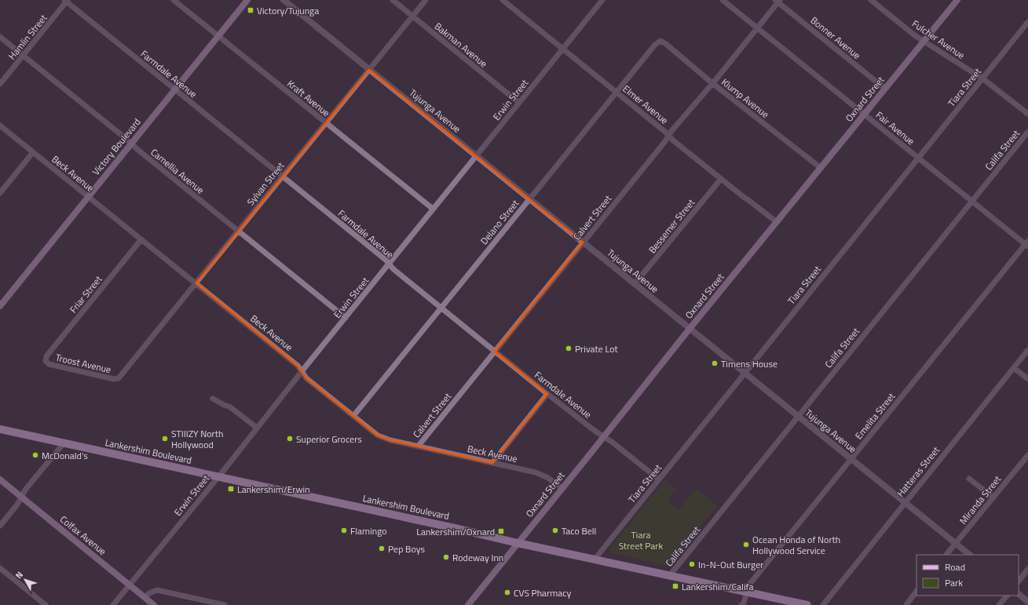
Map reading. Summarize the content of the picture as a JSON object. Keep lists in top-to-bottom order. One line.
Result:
{"streets":{"main road":["Oxnard Street","Victory Boulevard","Lankershim Boulevard","Colfax Avenue"],"street":["Hamlin Street","Bonner Avenue","Fulcher Avenue","Bakman Avenue","Farmdale Avenue","Tiara Street","Kraft Avenue","Klump Avenue","Erwin Street","Elmer Avenue","Tujunga Avenue","Fair Avenue","Califa Street","Camellia Avenue","Beck Avenue","Sylvan Street","Calvert Street","Delano Street","Bessemer Street","Friar Street","Troost Avenue","Emelita Street","Hatteras Street","Miranda Street"]},"crossings":[["Hamlin Street","Farmdale Avenue"],["Hamlin Street","Camellia Avenue"],["Bonner Avenue","Oxnard Street"],["Bonner Avenue","Calvert Street"],["Fulcher Avenue","Tiara Street"],["Fulcher Avenue","Oxnard Street"],["Bakman Avenue","Erwin Street"],["Bakman Avenue","Sylvan Street"],["Farmdale Avenue","Tiara Street"],["Farmdale Avenue","Oxnard Street"],["Farmdale Avenue","Erwin Street"],["Farmdale Avenue","Victory Boulevard"],["Farmdale Avenue","Sylvan Street"],["Farmdale Avenue","Calvert Street"],["Farmdale Avenue","Delano Street"],["Tiara Street","Tujunga Avenue"],["Tiara Street","Fair Avenue"],["Tiara Street","Lankershim Boulevard"],["Kraft Avenue","Erwin Street"],["Kraft Avenue","Victory Boulevard"],["Kraft Avenue","Sylvan Street"],["Klump Avenue","Oxnard Street"],["Klump Avenue","Calvert Street"],["Klump Avenue","Delano Street"],["Oxnard Street","Elmer Avenue"],["Oxnard Street","Tujunga Avenue"],["Oxnard Street","Fair Avenue"],["Oxnard Street","Beck Avenue"],["Oxnard Street","Lankershim Boulevard"],["Erwin Street","Elmer Avenue"],["Erwin Street","Tujunga Avenue"],["Erwin Street","Camellia Avenue"],["Erwin Street","Beck Avenue"],["Erwin Street","Lankershim Boulevard"],["Erwin Street","Colfax Avenue"],["Elmer Avenue","Calvert Street"],["Elmer Avenue","Delano Street"],["Elmer Avenue","Bessemer Street"],["Tujunga Avenue","Califa Street"],["Tujunga Avenue","Sylvan Street"],["Tujunga Avenue","Calvert Street"],["Tujunga Avenue","Delano Street"],["Tujunga Avenue","Bessemer Street"],["Tujunga Avenue","Emelita Street"],["Tujunga Avenue","Hatteras Street"],["Tujunga Avenue","Miranda Street"],["Fair Avenue","Califa Street"],["Fair Avenue","Calvert Street"],["Fair Avenue","Emelita Street"],["Victory Boulevard","Camellia Avenue"],["Victory Boulevard","Beck Avenue"],["Califa Street","Lankershim Boulevard"],["Camellia Avenue","Sylvan Street"],["Beck Avenue","Sylvan Street"],["Beck Avenue","Calvert Street"],["Beck Avenue","Delano Street"],["Beck Avenue","Friar Street"],["Sylvan Street","Troost Avenue"],["Friar Street","Troost Avenue"],["Emelita Street","Lankershim Boulevard"]],"parks":["Tiara Street Park"],"places":{"transit":["Victory/Tujunga","Lankershim/Erwin","Lankershim/Oxnard","Lankershim/Califa"],"other":["Private Lot","Timens House","STIIIZY North Hollywood","Superior Grocers","McDonald's","Flamingo","Taco Bell","Ocean Honda of North Hollywood Service","Pep Boys","Rodeway Inn","In-N-Out Burger","CVS Pharmacy"]},"legend":["Road","Park"],"north":"top left"}
